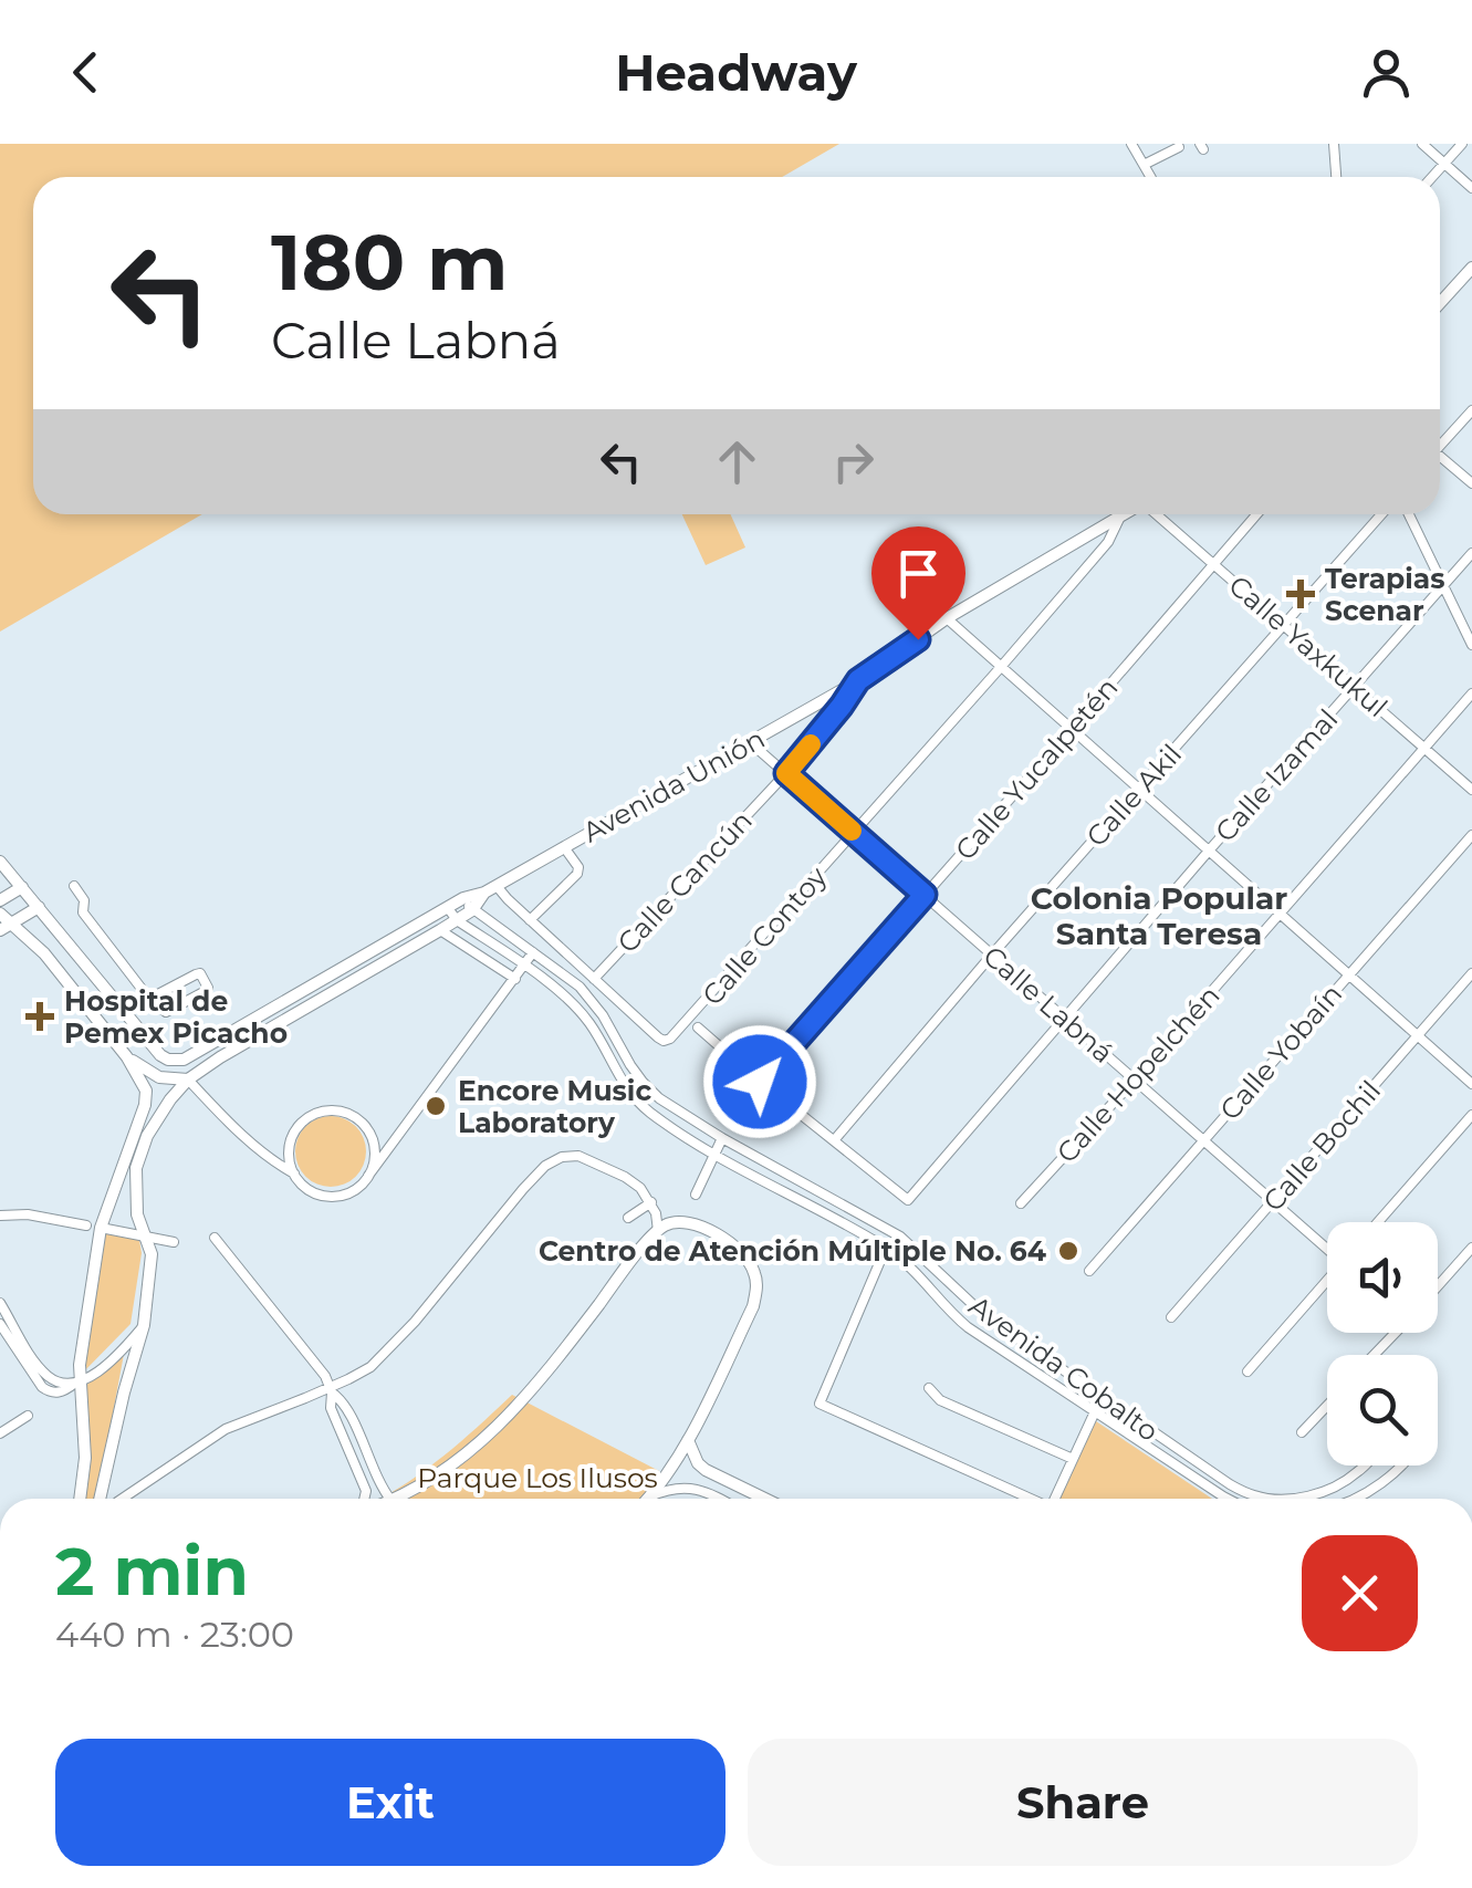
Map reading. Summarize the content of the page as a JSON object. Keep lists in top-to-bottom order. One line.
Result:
{"streets":{"street":["Calle Yaxkukul","Calle Yucalpetén","Calle Izamal","Avenida Unión","Calle Akil","Calle Cancún","Calle Contoy","Calle Labná","Calle Yobaín","Calle Hopelchén","Calle Bochil","Avenida Cobalto"]},"crossings":[["Calle Yaxkukul","Calle Yucalpetén"],["Calle Yaxkukul","Calle Izamal"],["Calle Yaxkukul","Calle Akil"],["Calle Yaxkukul","Calle Hopelchén"],["Calle Yucalpetén","Calle Labná"],["Calle Izamal","Calle Akil"],["Calle Izamal","Calle Labná"],["Avenida Unión","Calle Cancún"],["Avenida Unión","Calle Contoy"],["Avenida Unión","Calle Labná"],["Avenida Unión","Avenida Cobalto"],["Calle Akil","Calle Labná"],["Calle Cancún","Calle Contoy"],["Calle Cancún","Calle Labná"],["Calle Contoy","Calle Labná"],["Calle Labná","Calle Yobaín"],["Calle Labná","Calle Hopelchén"],["Calle Labná","Calle Bochil"]],"districts":["Colonia Popular Santa Teresa"],"parks":["Parque Los Ilusos"],"places":{"health":["Terapias Scenar","Hospital de Pemex Picacho"],"other":["Encore Music Laboratory","Centro de Atención Múltiple No. 64"]},"page":{"header":"Headway","turn":["180 m","Calle Labná"],"heading":["2 min","440 m · 23:00"],"buttons":["Exit","Share"]}}
